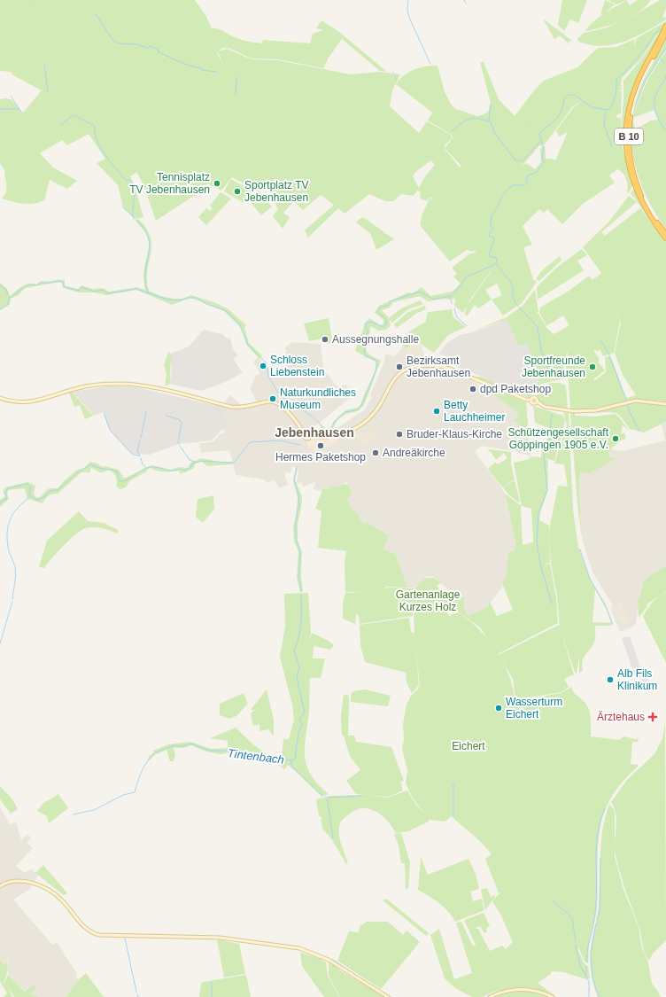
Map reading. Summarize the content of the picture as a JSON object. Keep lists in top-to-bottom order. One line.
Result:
{"streets":{"highway":["B 10"]},"districts":["Jebenhausen"],"water":["Tintenbach"],"parks":["Gartenanlage Kurzes Holz","Eichert"],"places":{"other":["Tennisplatz TV Jebenhausen","Sportplatz TV Jebenhausen","Aussegnungshalle","Schloss Liebenstein","Bezirksamt Jebenhausen","Sportfreunde Jebenhausen","dpd Paketshop","Naturkundliches Museum","Betty Lauchheimer","Bruder-Klaus-Kirche","Schützengesellschaft Göppingen 1905 e.V.","Hermes Paketshop","Andreäkirche","Alb Fils Klinikum","Wasserturm Eichert"],"health":["Ärztehaus"]}}
